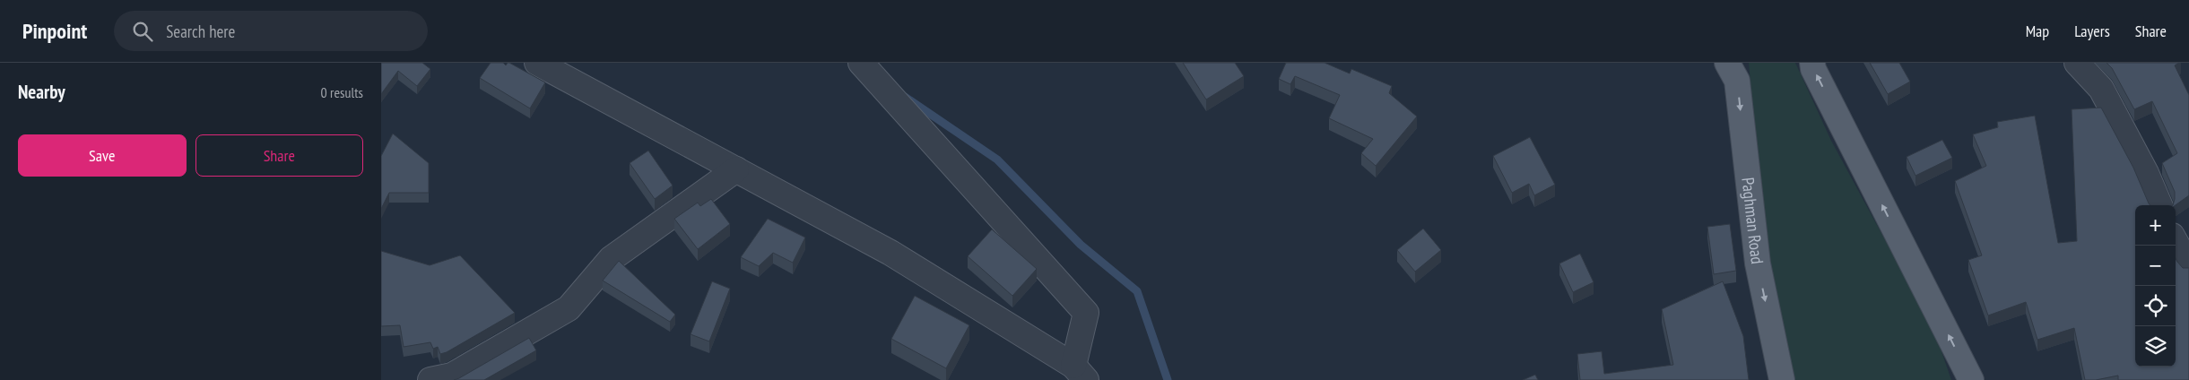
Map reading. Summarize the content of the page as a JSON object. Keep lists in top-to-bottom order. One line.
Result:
{"streets":{"main road":["Paghman Road"]},"page":{"header":"Pinpoint","search":"Search here","nav":["Map","Layers","Share"],"heading":["Nearby","0 results"],"buttons":["Save","Share"],"map_buttons":["+","−"]}}
